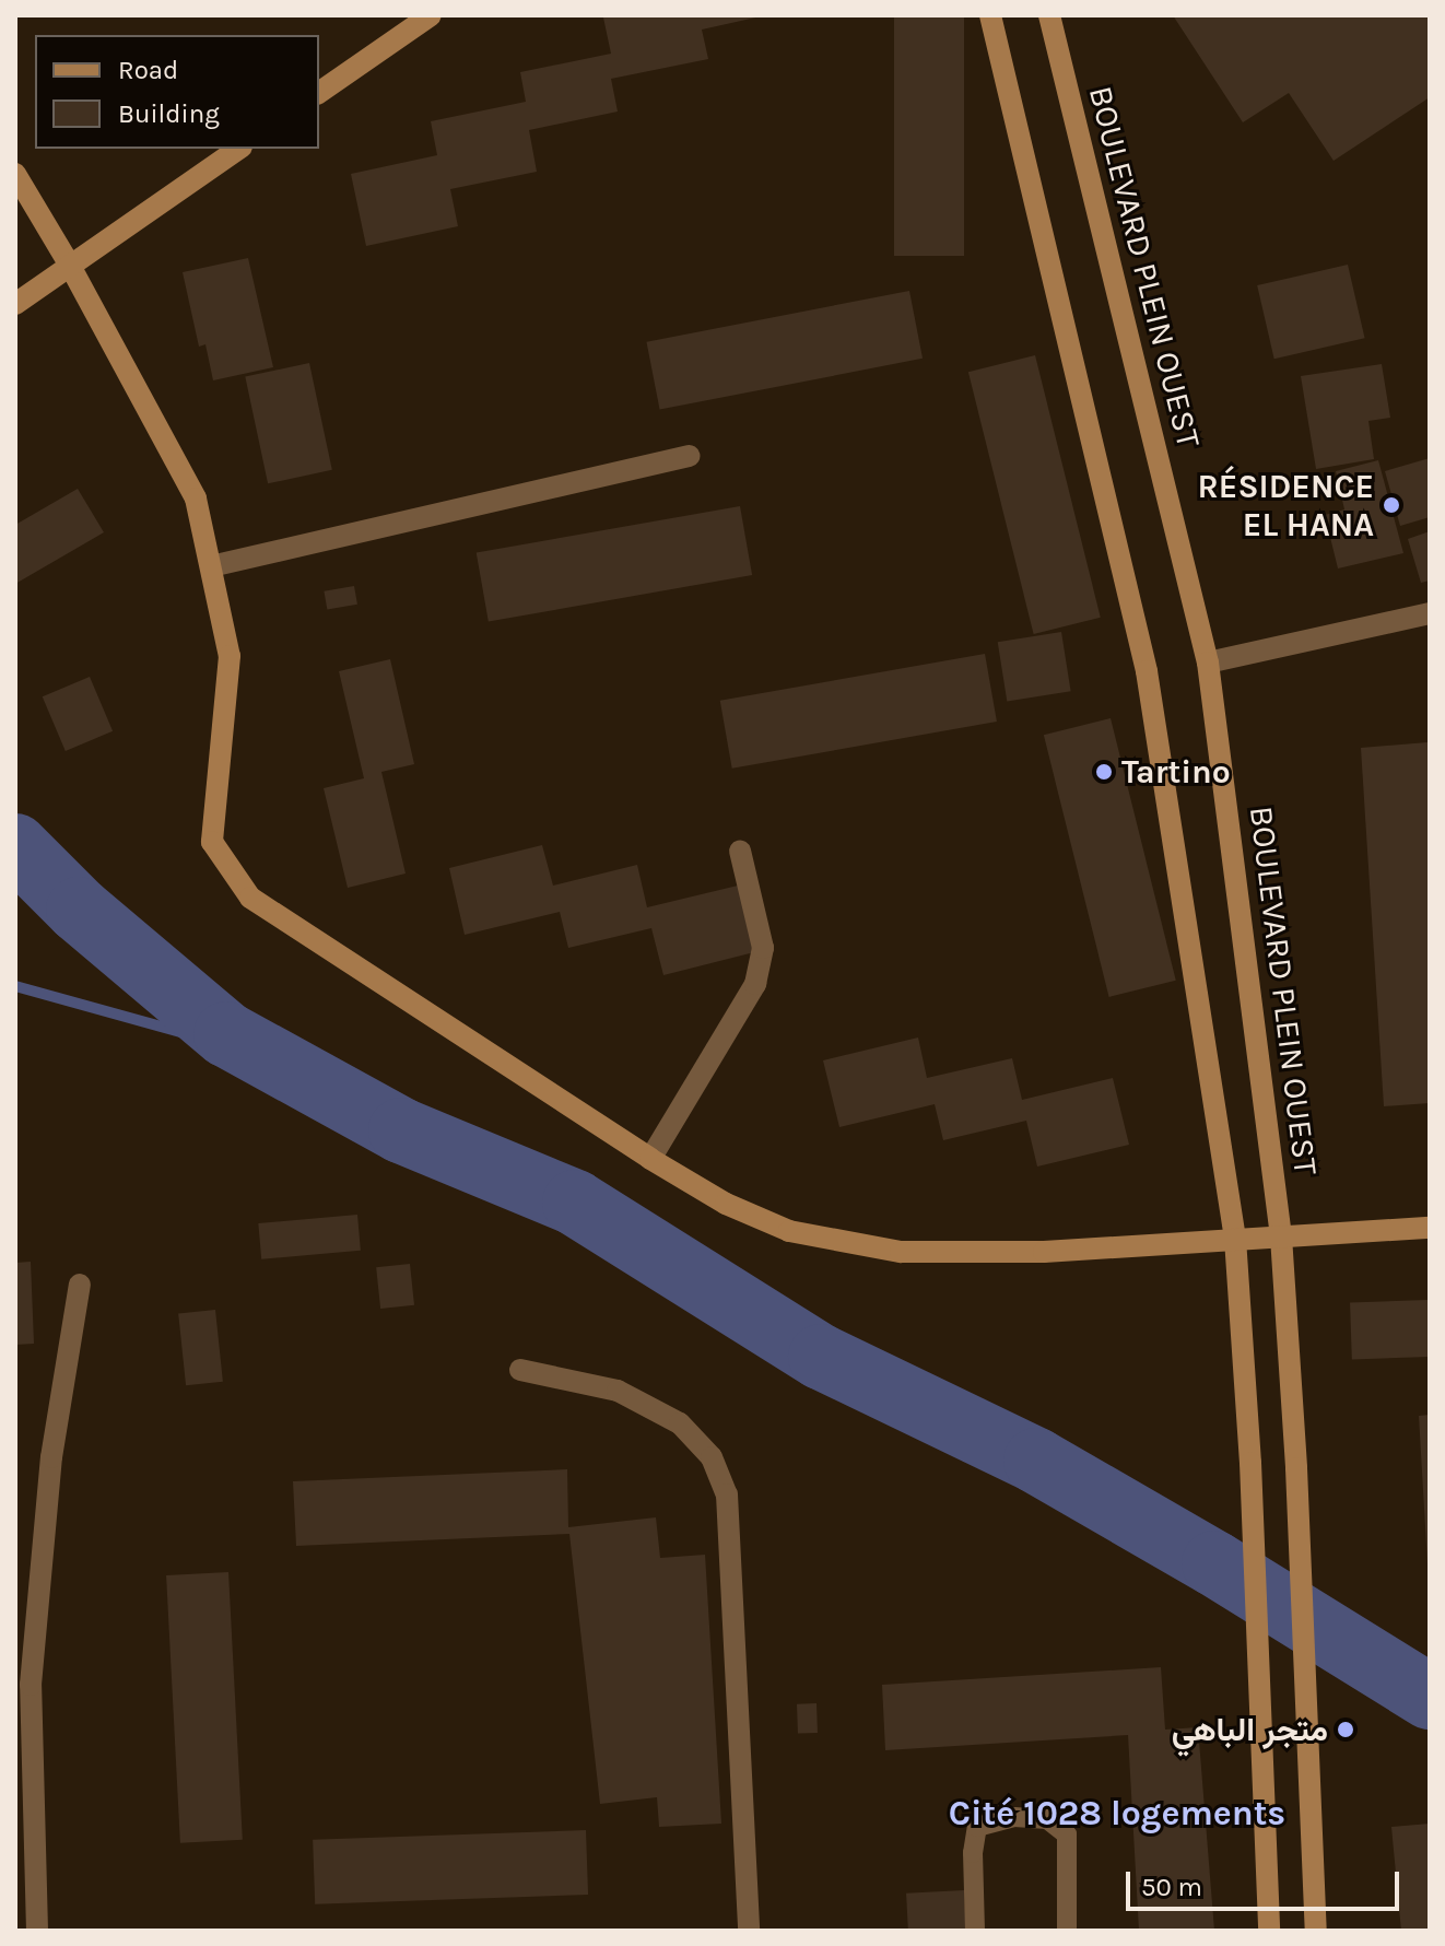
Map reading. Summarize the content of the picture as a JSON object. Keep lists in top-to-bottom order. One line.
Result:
{"streets":{"main road":["BOULEVARD PLEIN OUEST"]},"districts":["Cité 1028 logements"],"places":["RÉSIDENCE EL HANA","Tartino","متجر الباهي"],"legend":["Road","Building"],"scale_bar":"50 m"}
